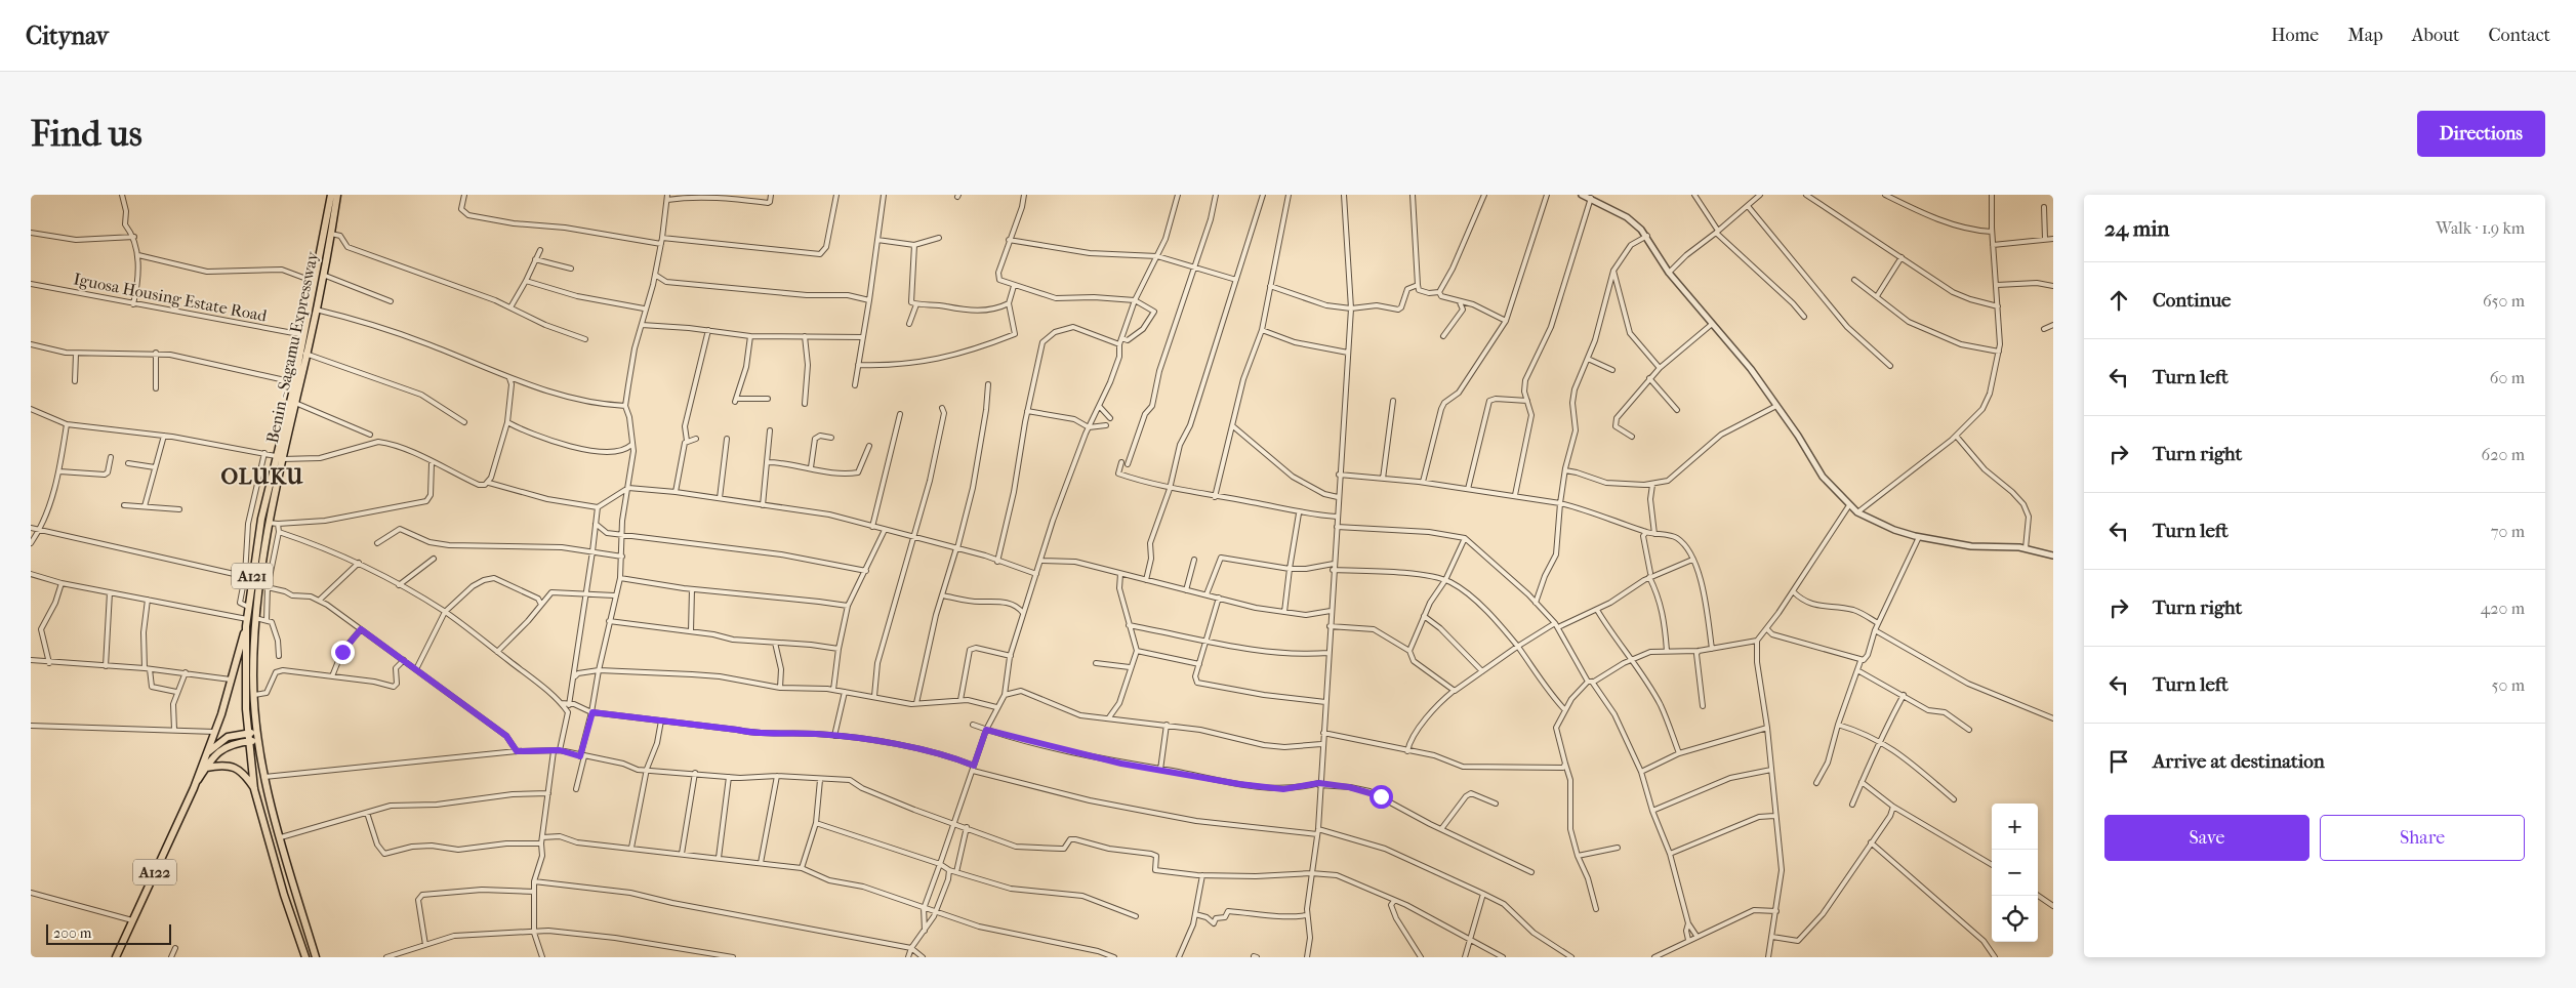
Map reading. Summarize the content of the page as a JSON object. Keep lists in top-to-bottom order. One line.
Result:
{"streets":{"highway":["Benin - Sagamu Expressway","A121","A122"],"street":["Iguosa Housing Estate Road"]},"crossings":[["Iguosa Housing Estate Road","A121"],["Benin - Sagamu Expressway","A121"],["Benin - Sagamu Expressway","A122"],["A121","A122"]],"districts":["OLUKU"],"scale_bar":"200 m","page":{"header":"Citynav","nav":["Home","Map","About","Contact"],"buttons":["Directions",["Save","Share"]],"title":"Find us","heading":["24 min","Walk · 1.9 km"],"list":[["Continue","650 m"],["Turn left","60 m"],["Turn right","620 m"],["Turn left","70 m"],["Turn right","420 m"],["Turn left","50 m"],"Arrive at destination"],"map_buttons":["+","−"],"scale":"200 m"}}
